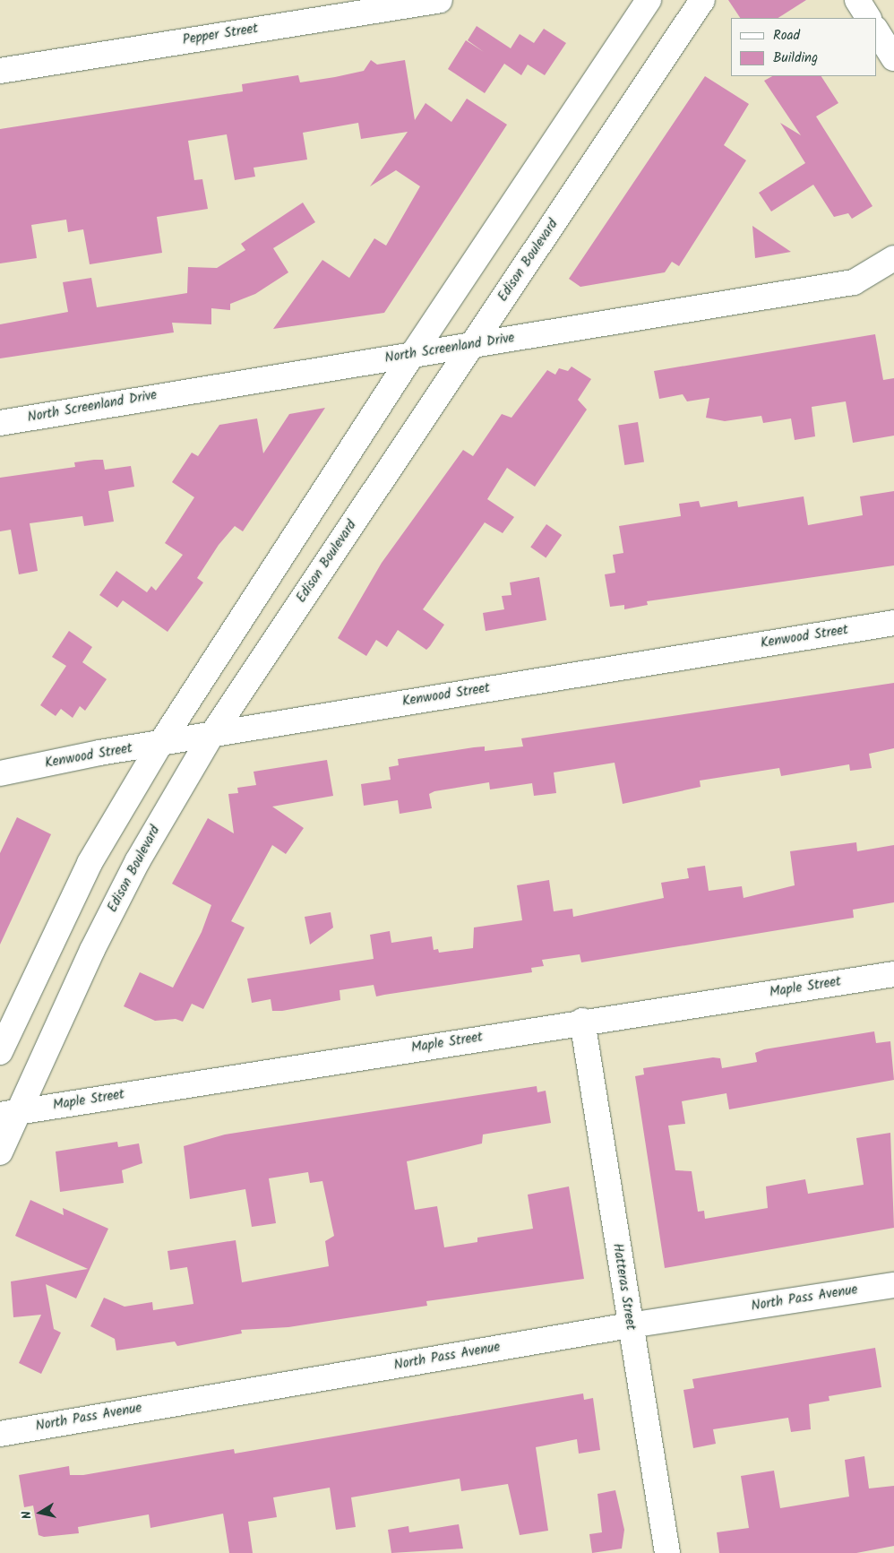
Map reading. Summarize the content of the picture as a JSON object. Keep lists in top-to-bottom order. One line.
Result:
{"streets":{"street":["Pepper Street","Edison Boulevard","North Screenland Drive","Kenwood Street","Maple Street","Hatteras Street","North Pass Avenue"]},"crossings":[["Edison Boulevard","North Screenland Drive"],["Edison Boulevard","Kenwood Street"],["Edison Boulevard","Maple Street"],["Maple Street","Hatteras Street"],["Hatteras Street","North Pass Avenue"]],"legend":["Road","Building"],"north":"left"}
